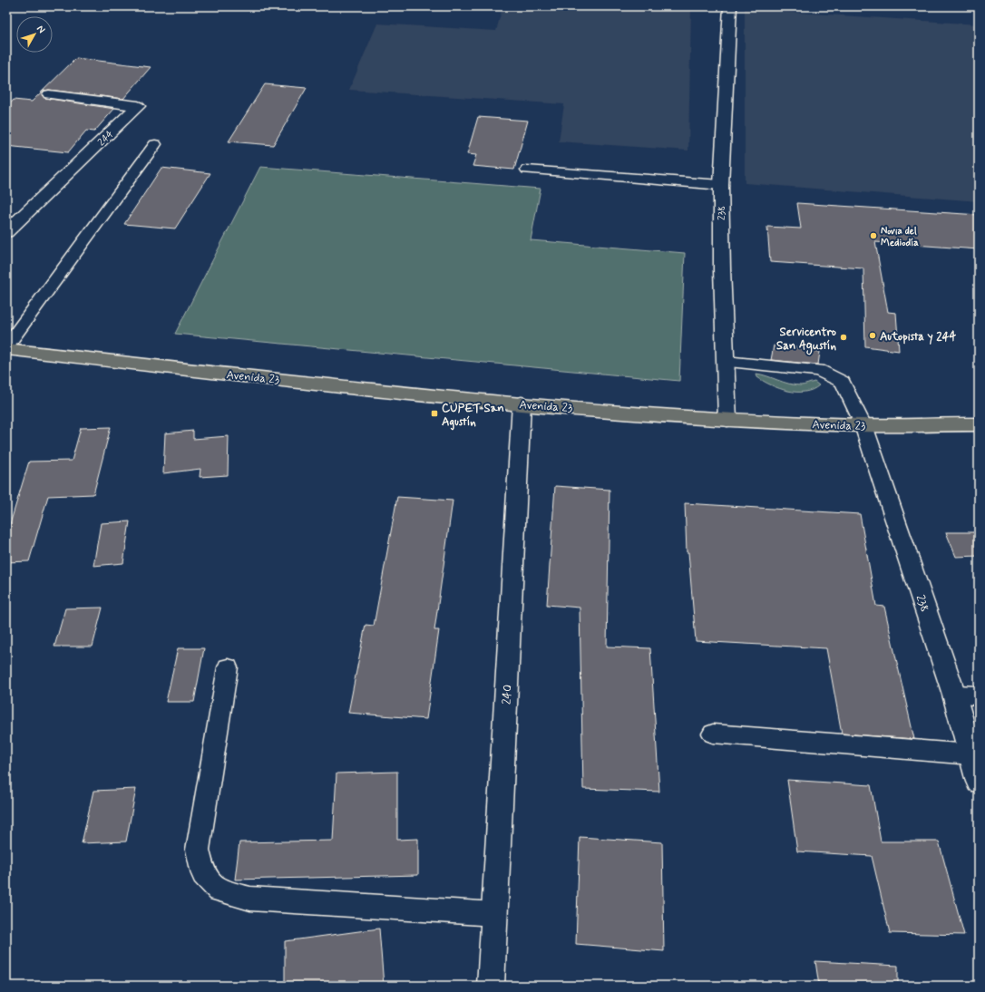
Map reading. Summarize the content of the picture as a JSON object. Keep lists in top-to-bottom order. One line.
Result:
{"streets":{"main road":["Avenida 23"],"street":["244","238","240"]},"crossings":[["238","Avenida 23"],["Avenida 23","240"]],"places":{"other":["Novia del Mediodía","Autopista y 244","Servicentro San Agustín"],"transit":["CUPET San Agustín"]},"north":"top right"}
